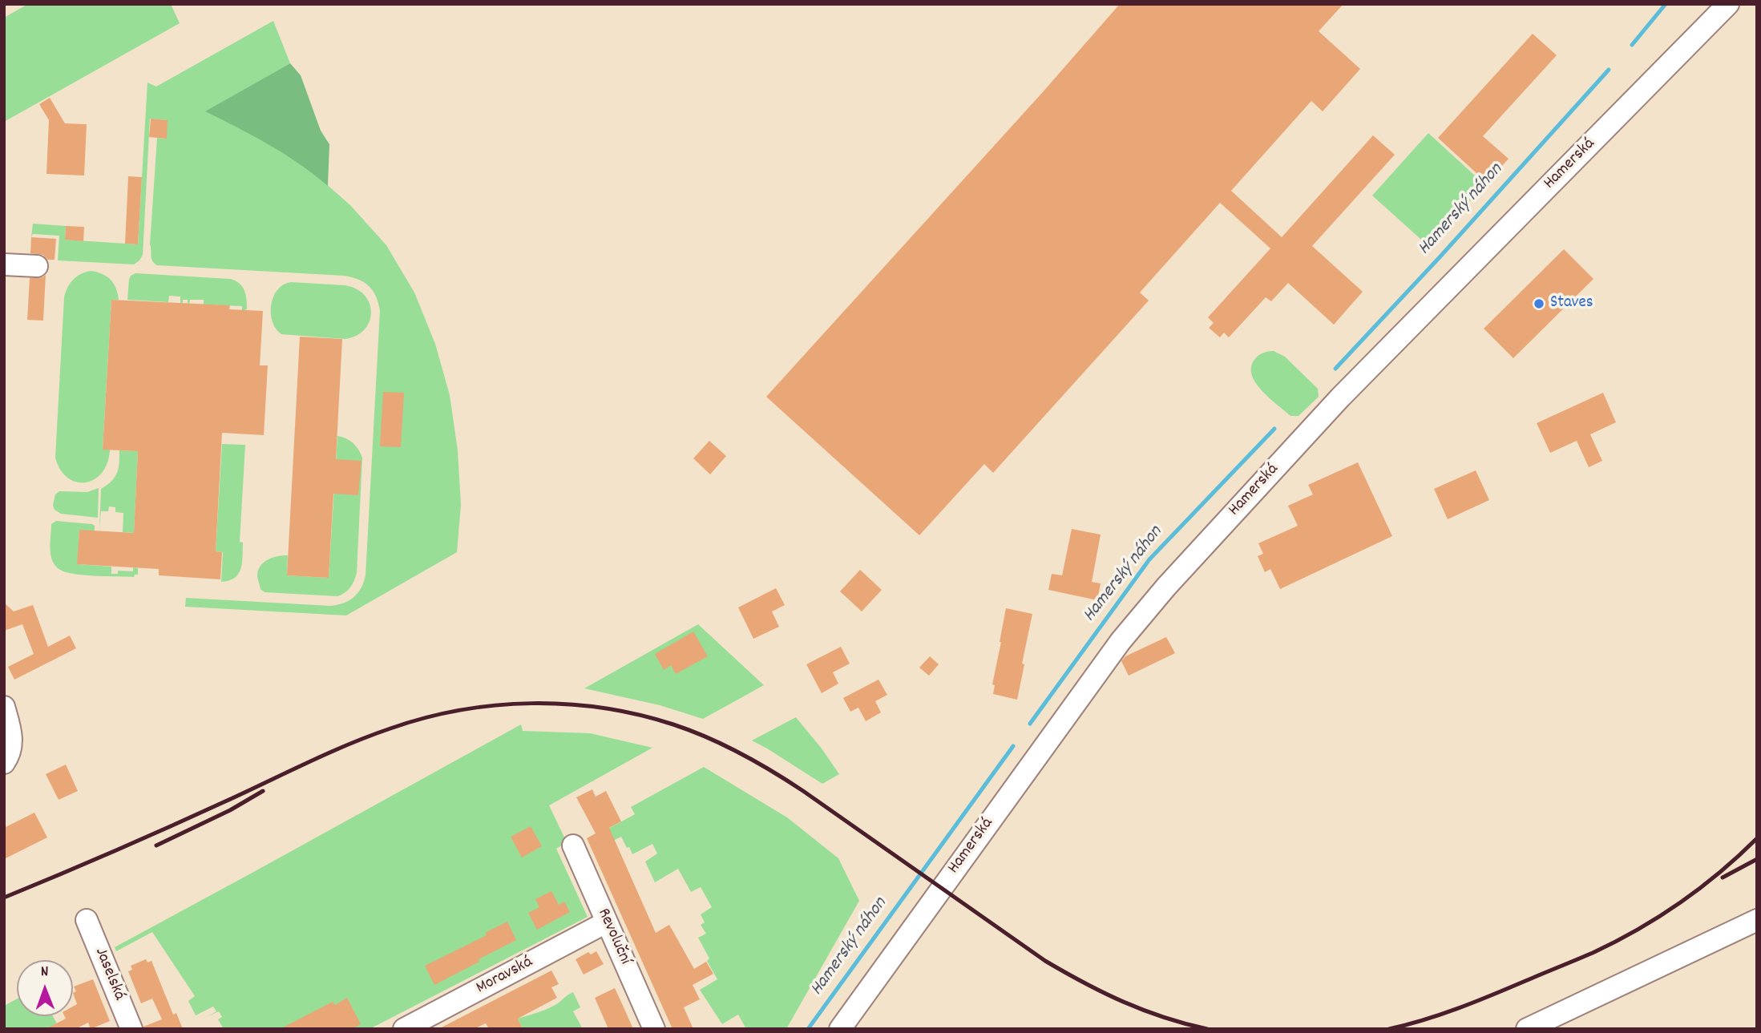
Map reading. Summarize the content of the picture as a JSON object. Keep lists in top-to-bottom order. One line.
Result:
{"streets":{"street":["Hamerská","Revoluční","Jaselská","Moravská"]},"crossings":[["Revoluční","Moravská"]],"water":["Hamerský náhon"],"places":["Staves"],"north":"top"}
